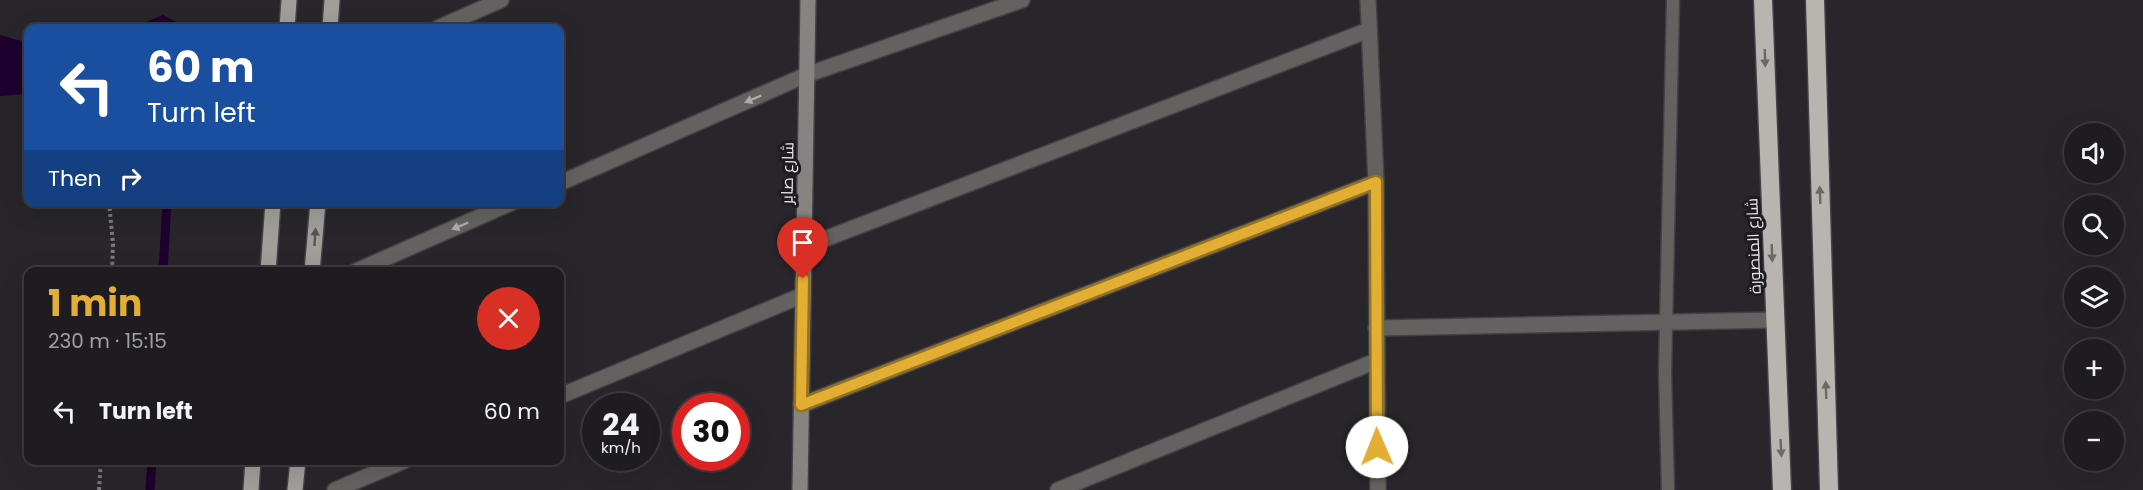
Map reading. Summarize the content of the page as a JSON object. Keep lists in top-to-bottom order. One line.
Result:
{"streets":{"highway":["شارع المنصورة"],"street":["شارع صابر"]},"page":{"turn":["60 m","Turn left"],"map_buttons":["+","−"],"then":"Then","heading":["1 min","230 m · 15:15"],"list":[{"name":"Turn left","value":"60 m"}],"speed":"24 km/h","limit":"30"}}
